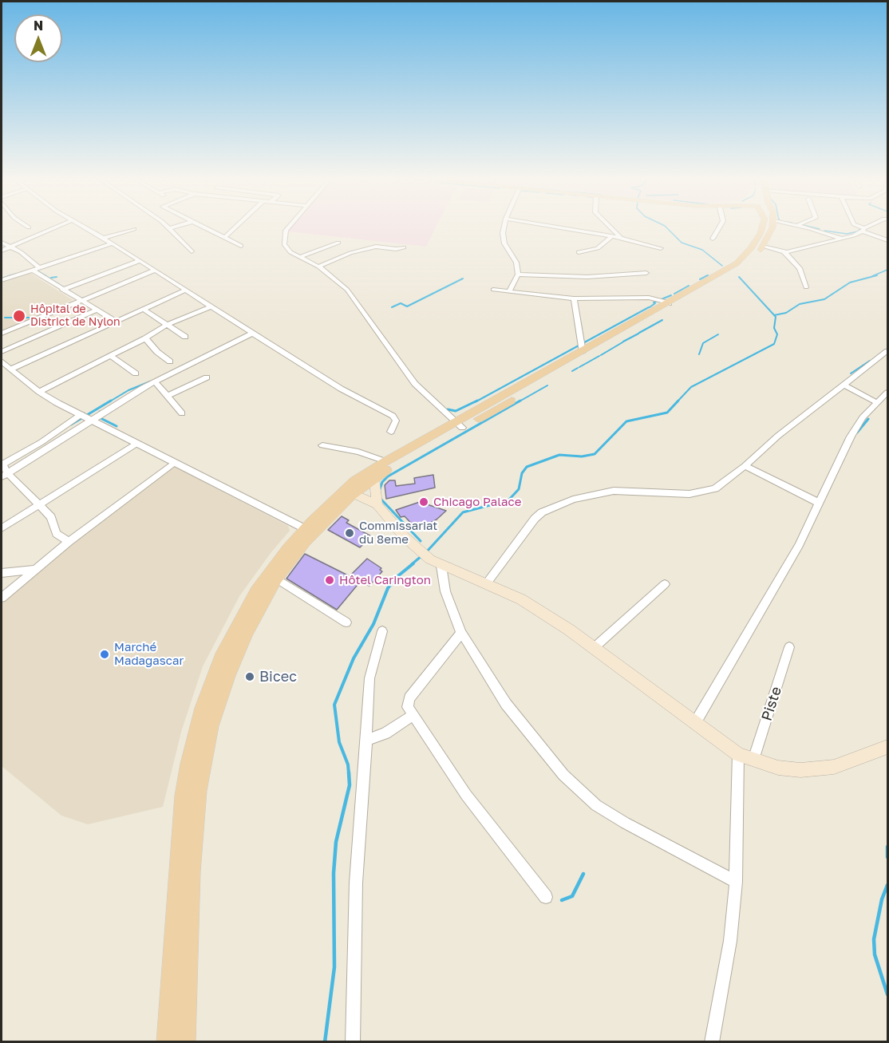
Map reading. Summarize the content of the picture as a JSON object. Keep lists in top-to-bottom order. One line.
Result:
{"streets":{"street":["Piste"]},"places":["Hôpital de District de Nylon","Chicago Palace","Commissariat du 8eme","Hôtel Carington","Marché Madagascar","Bicec"],"north":"top"}
